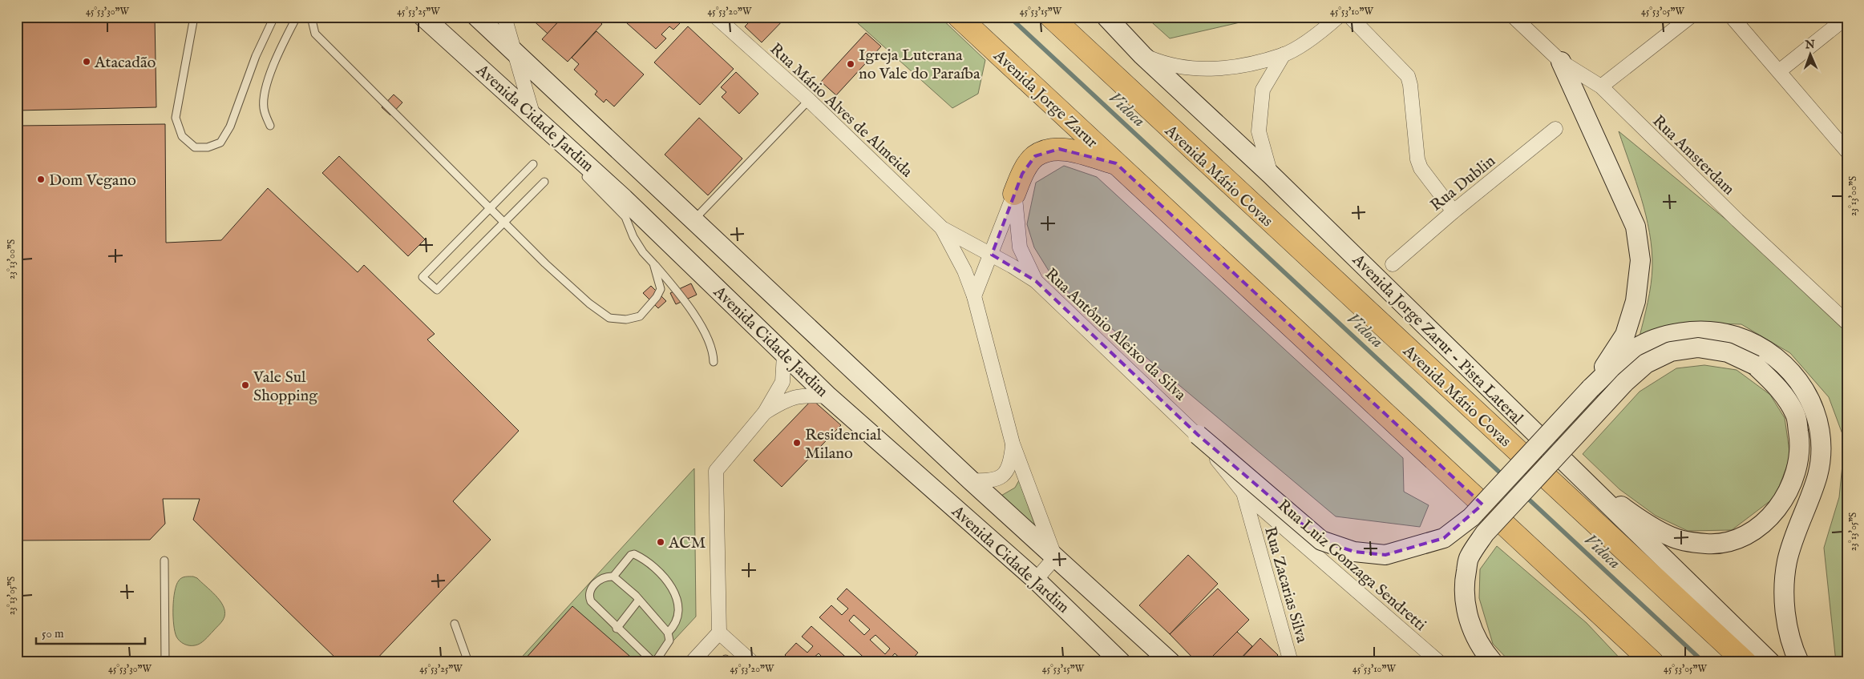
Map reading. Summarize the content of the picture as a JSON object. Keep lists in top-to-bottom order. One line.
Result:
{"streets":{"highway":["Avenida Jorge Zarur","Avenida Mário Covas"],"main road":["Avenida Cidade Jardim","Avenida Jorge Zarur - Pista Lateral"],"street":["Rua Mário Alves de Almeida","Rua Amsterdam","Rua Dublin","Rua Antônio Aleixo da Silva","Rua Luiz Gonzaga Sendretti","Rua Zacarias Silva"]},"crossings":[["Rua Mário Alves de Almeida","Rua Antônio Aleixo da Silva"],["Rua Antônio Aleixo da Silva","Rua Luiz Gonzaga Sendretti"],["Rua Antônio Aleixo da Silva","Rua Zacarias Silva"],["Rua Luiz Gonzaga Sendretti","Rua Zacarias Silva"]],"water":["Vidoca"],"places":["Atacadão","Igreja Luterana no Vale do Paraíba","Dom Vegano","Vale Sul Shopping","Residencial Milano","ACM"],"scale_bar":"50 m","north":"top","coordinates":["45°53'30\"W","45°53'25\"W","45°53'20\"W","45°53'15\"W","45°53'10\"W","45°53'05\"W","23°13'00\"S","23°13'05\"S"]}
